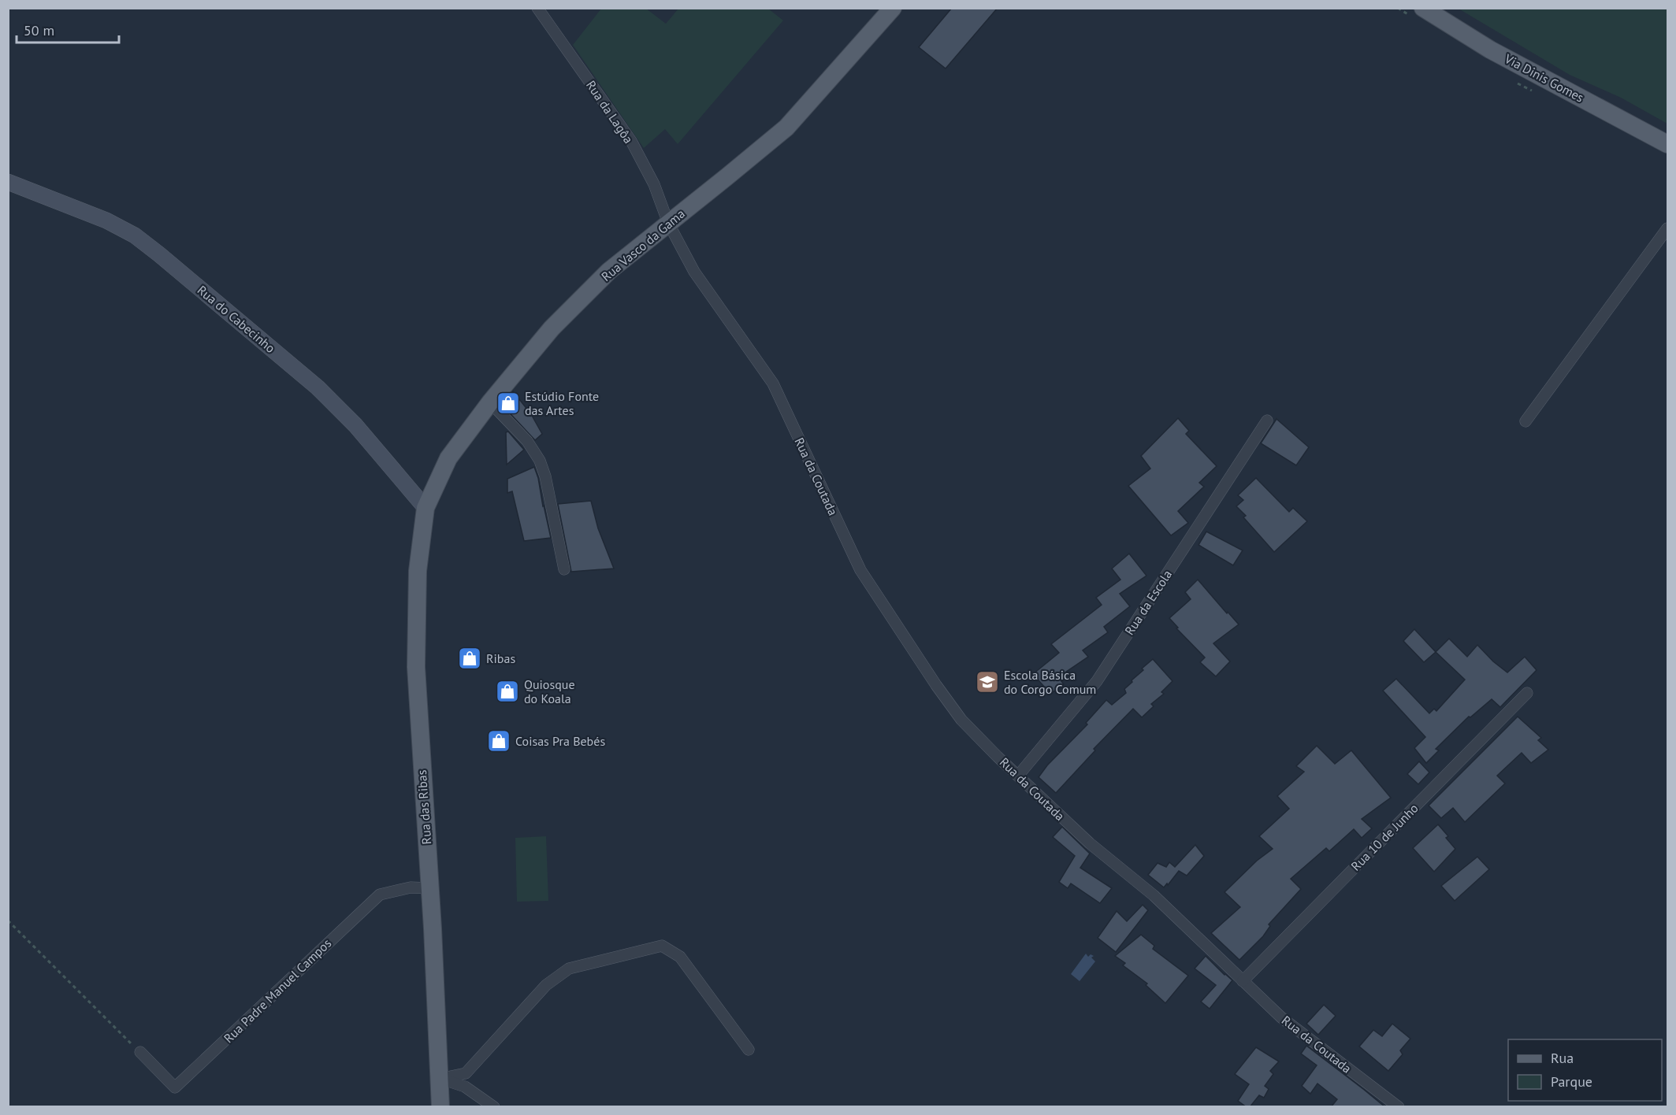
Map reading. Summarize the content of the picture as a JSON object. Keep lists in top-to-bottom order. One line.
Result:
{"streets":{"main road":["Via Dinis Gomes","Rua Vasco da Gama","Rua das Ribas"],"street":["Rua da Lagôa","Rua do Cabecinho","Rua da Coutada","Rua da Escola","Rua 10 de Junho","Rua Padre Manuel Campos"]},"crossings":[["Rua da Lagôa","Rua Vasco da Gama"],["Rua da Lagôa","Rua da Coutada"],["Rua Vasco da Gama","Rua do Cabecinho"],["Rua Vasco da Gama","Rua das Ribas"],["Rua do Cabecinho","Rua das Ribas"],["Rua da Coutada","Rua da Escola"],["Rua da Coutada","Rua 10 de Junho"],["Rua das Ribas","Rua Padre Manuel Campos"]],"places":{"shop":["Estúdio Fonte das Artes","Ribas","Quiosque do Koala","Coisas Pra Bebés"],"school or university":["Escola Básica do Corgo Comum"]},"legend":["Rua","Parque"],"scale_bar":"50 m"}
